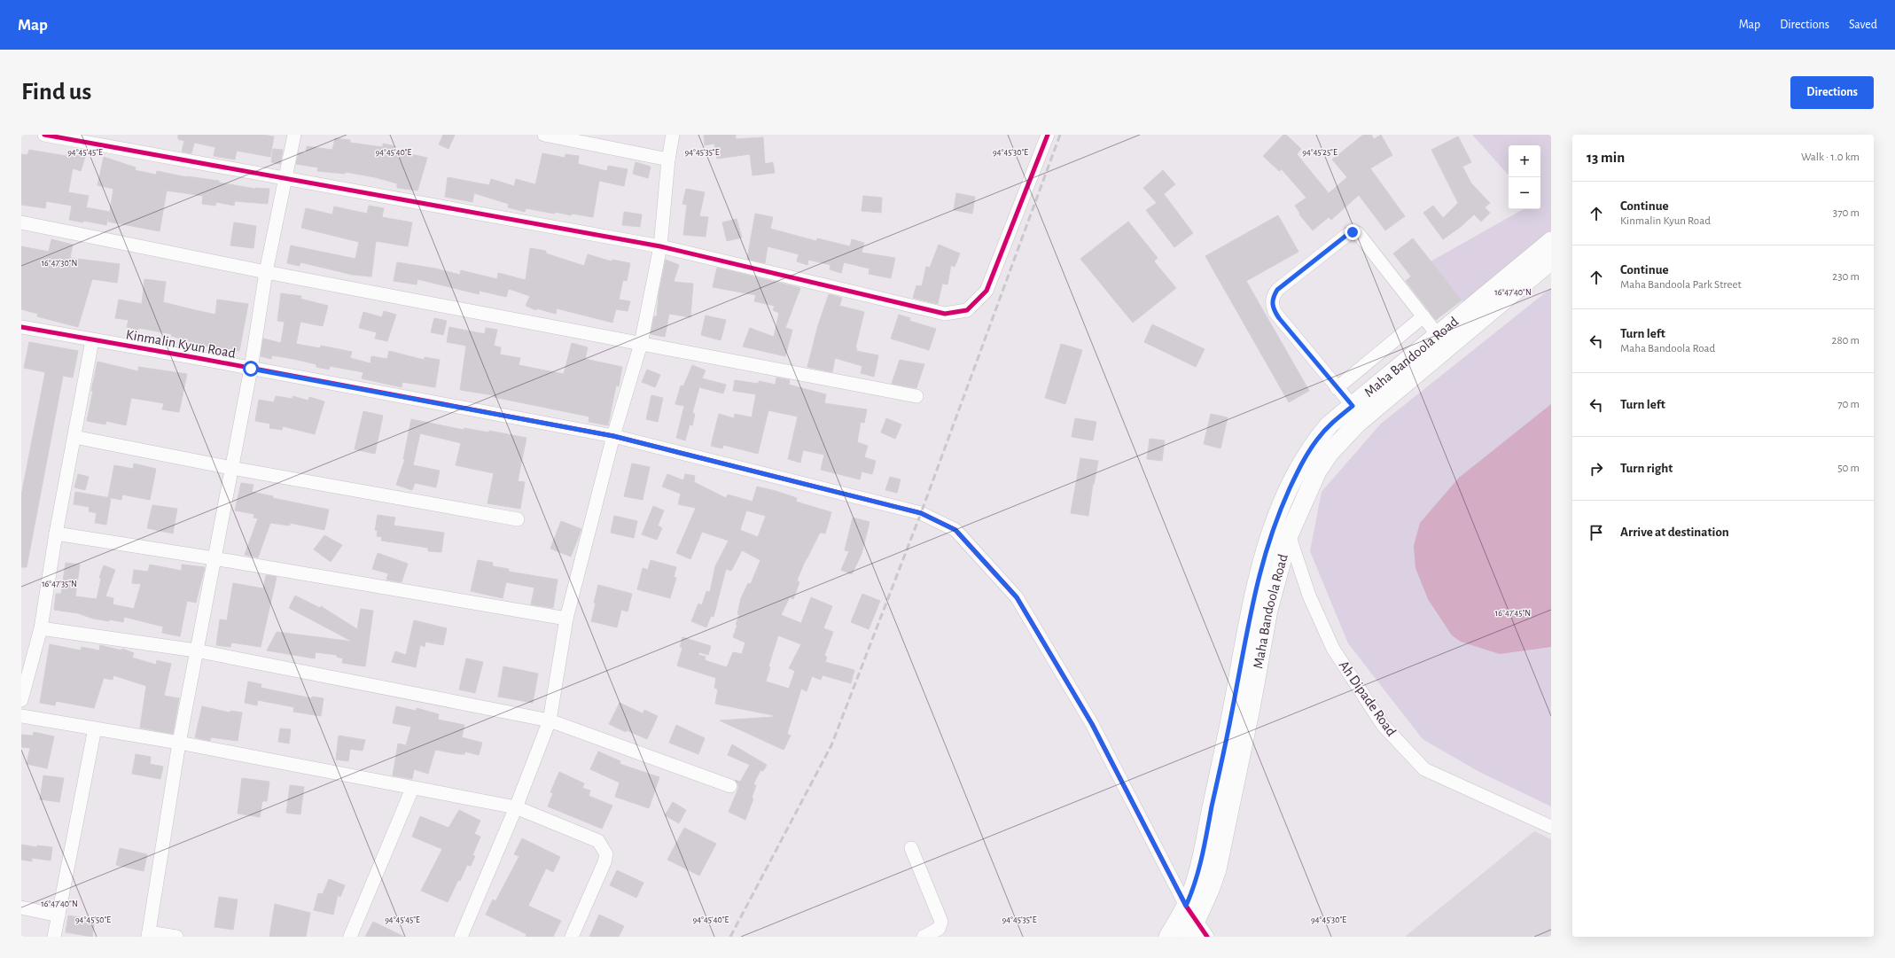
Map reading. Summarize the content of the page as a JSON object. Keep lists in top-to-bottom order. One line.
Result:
{"streets":{"main road":["Maha Bandoola Road"],"street":["Kinmalin Kyun Road","Ah Dipade Road"]},"crossings":[["Kinmalin Kyun Road","Maha Bandoola Road"],["Maha Bandoola Road","Ah Dipade Road"]],"page":{"header":"Map","nav":["Map","Directions","Saved"],"buttons":"Directions","title":"Find us","heading":["13 min","Walk · 1.0 km"],"map_buttons":["+","−"],"list":[["Continue","Kinmalin Kyun Road","370 m"],["Continue","Maha Bandoola Park Street","230 m"],["Turn left","Maha Bandoola Road","280 m"],["Turn left","70 m"],["Turn right","50 m"],"Arrive at destination"]},"coordinates":["94°45'45\"E","94°45'40\"E","94°45'35\"E","94°45'30\"E","94°45'25\"E","16°47'30\"N","16°47'40\"N","16°47'35\"N","16°47'45\"N","94°45'50\"E"]}
